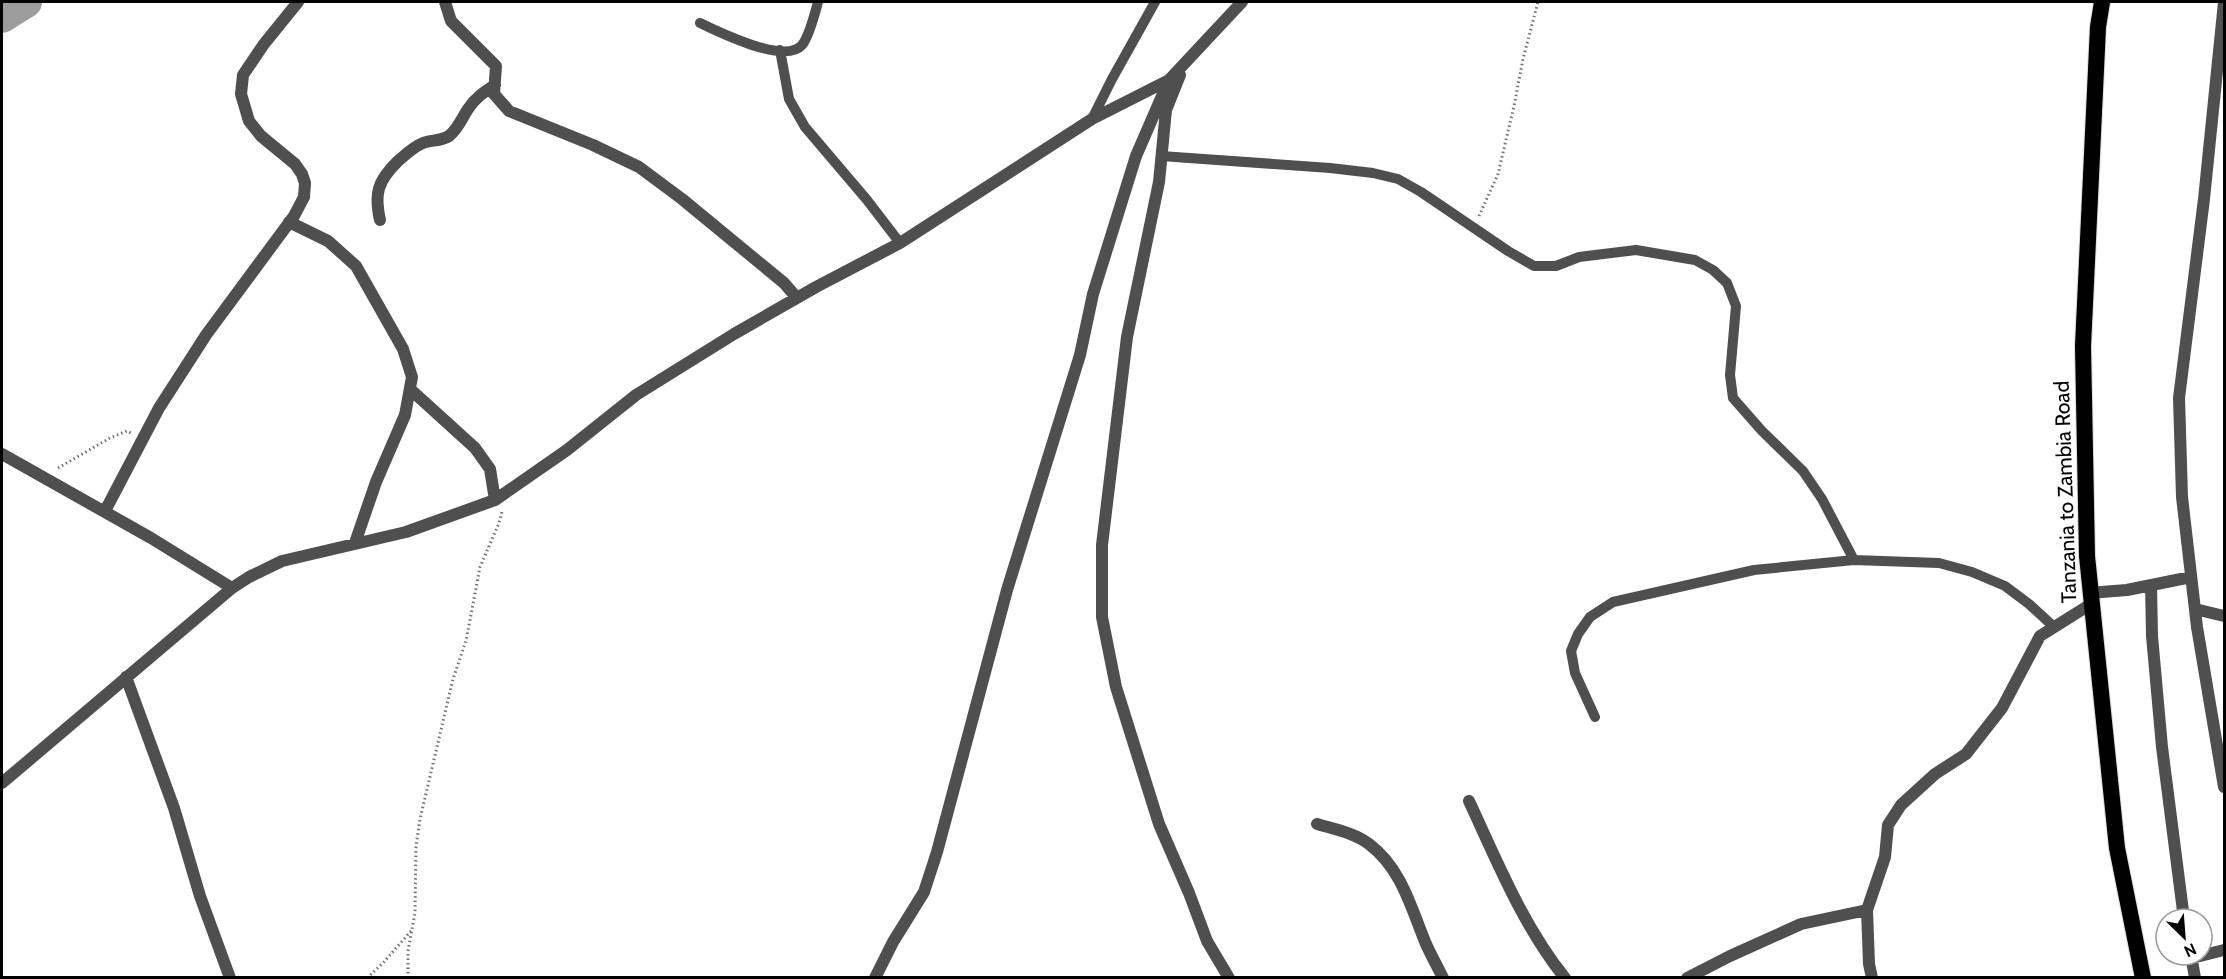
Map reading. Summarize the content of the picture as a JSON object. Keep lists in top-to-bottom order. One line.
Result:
{"streets":{"highway":["Tanzania to Zambia Road"]},"north":"bottom right"}
